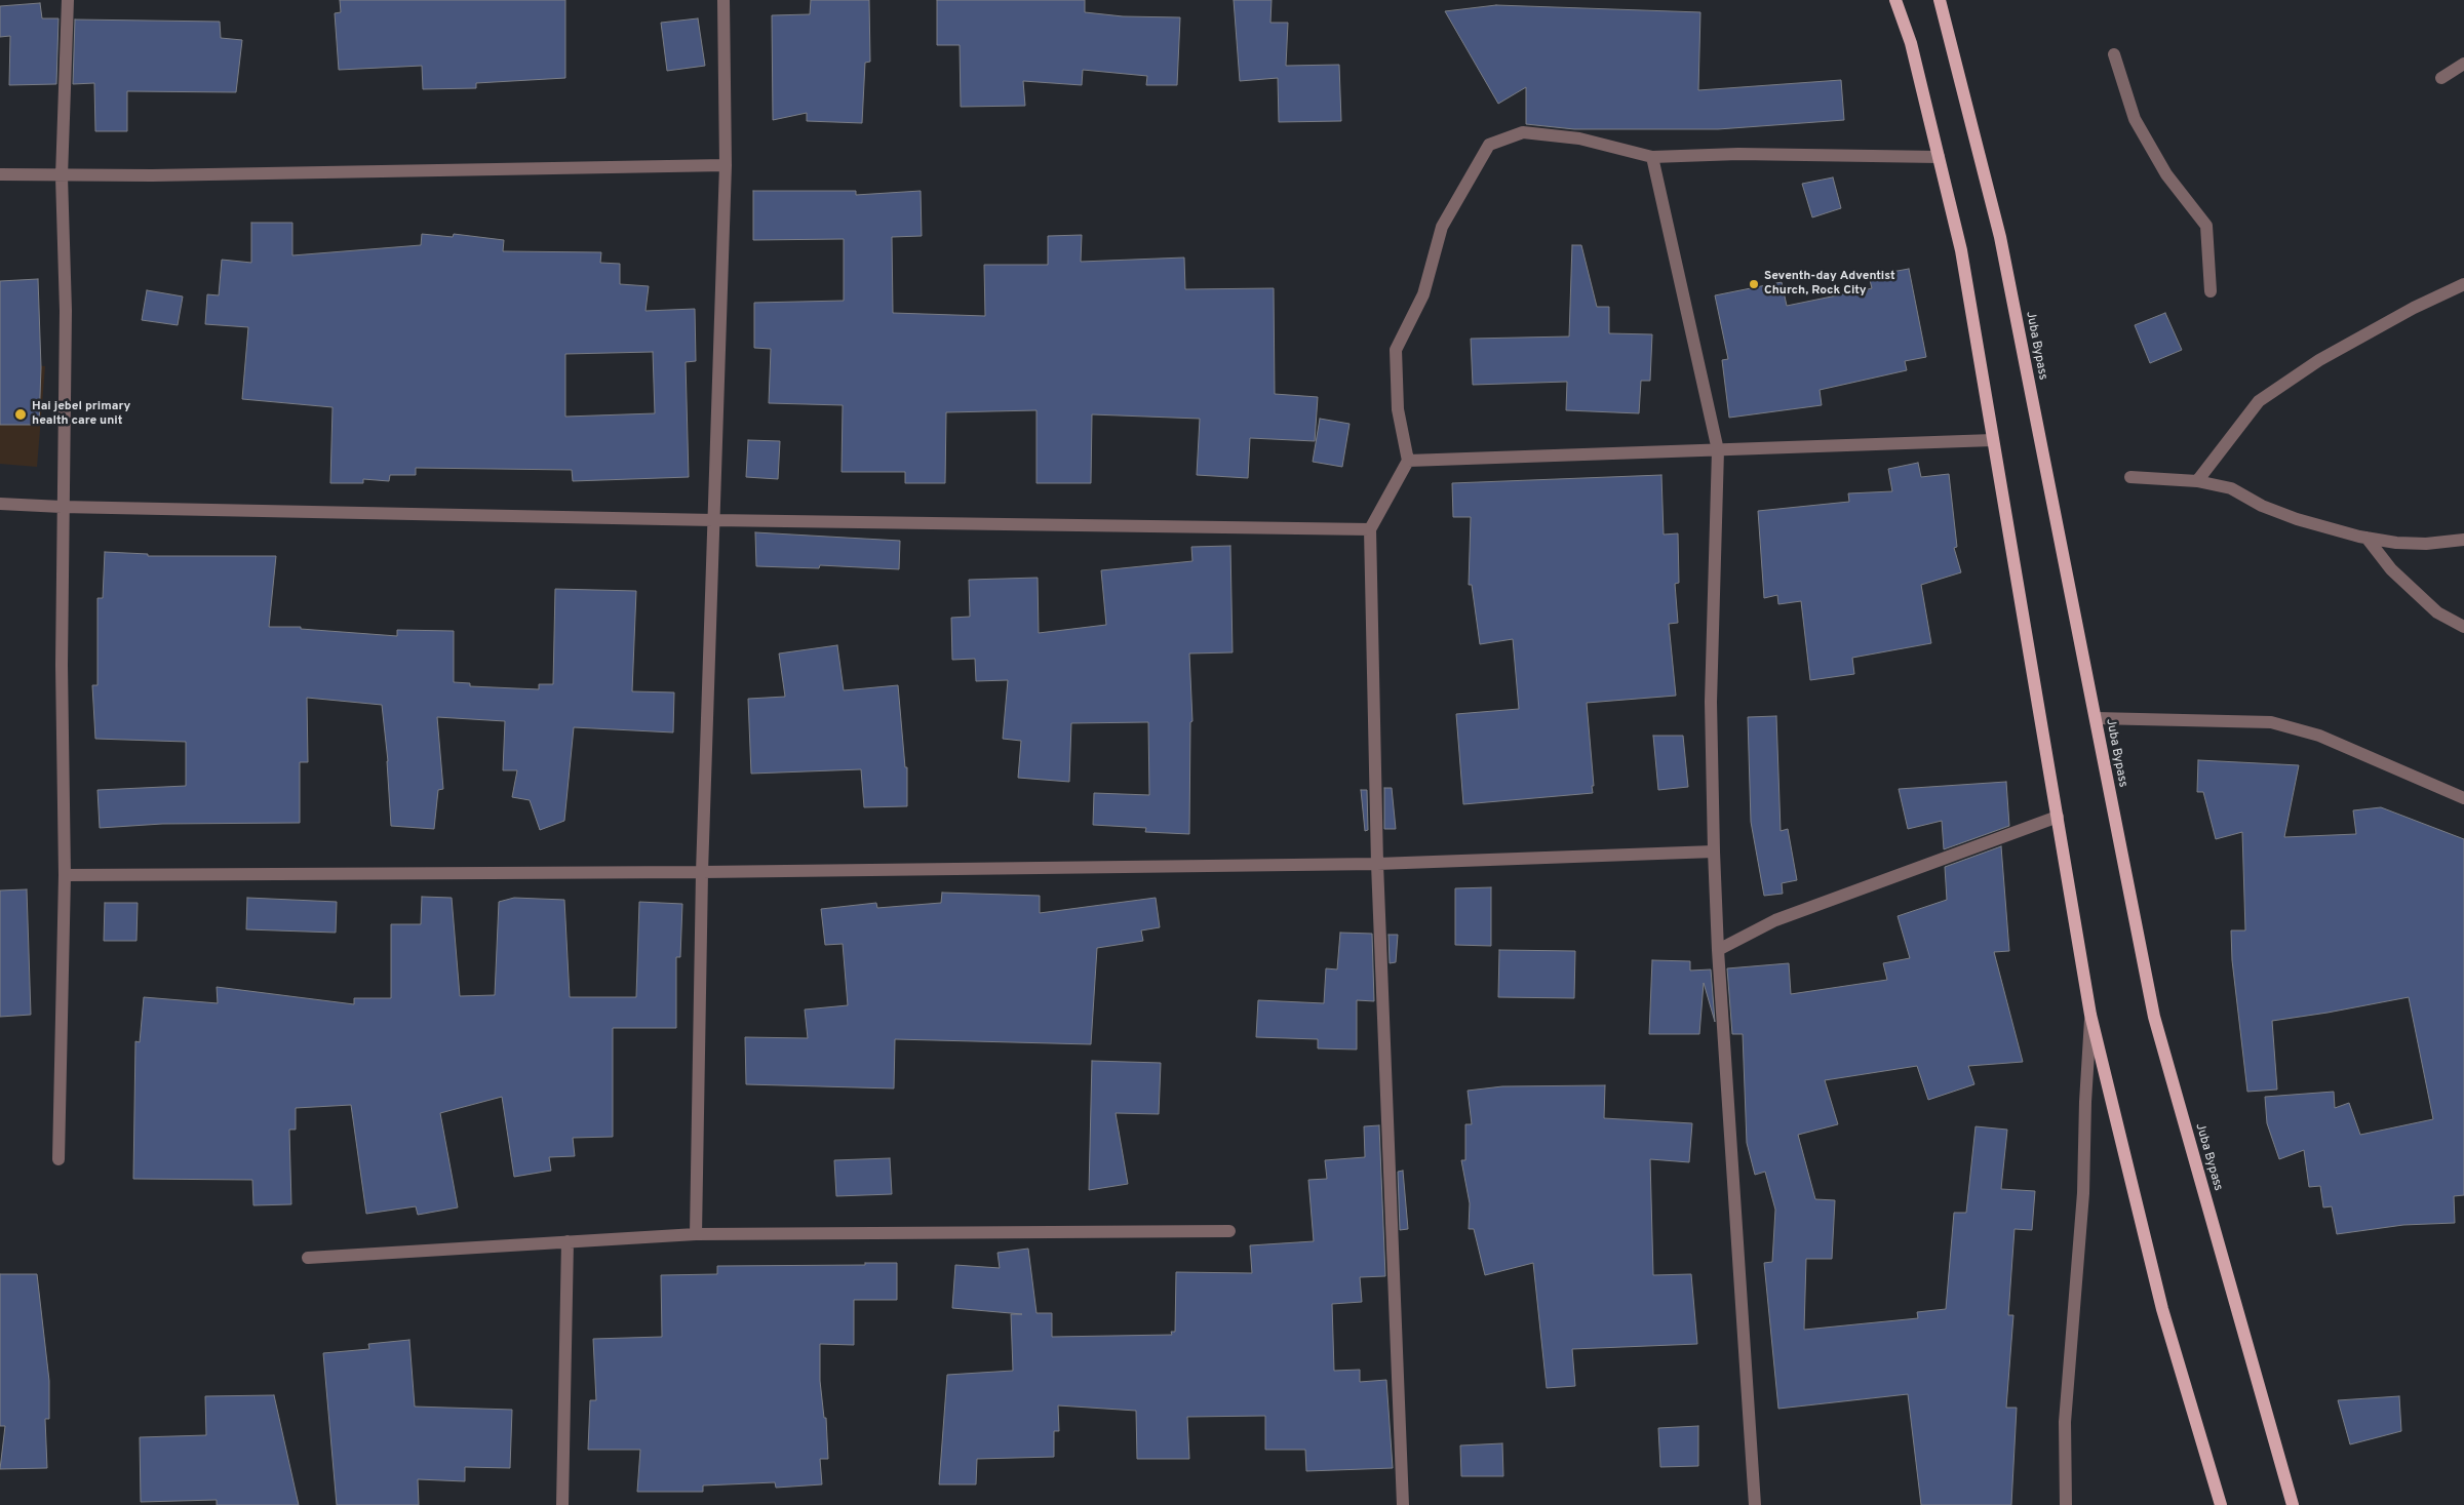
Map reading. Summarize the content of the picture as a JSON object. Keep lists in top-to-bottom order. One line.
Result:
{"streets":{"main road":["Juba Bypass"]},"places":["Seventh-day Adventist Church, Rock City","Hai jebel primary health care unit"]}
